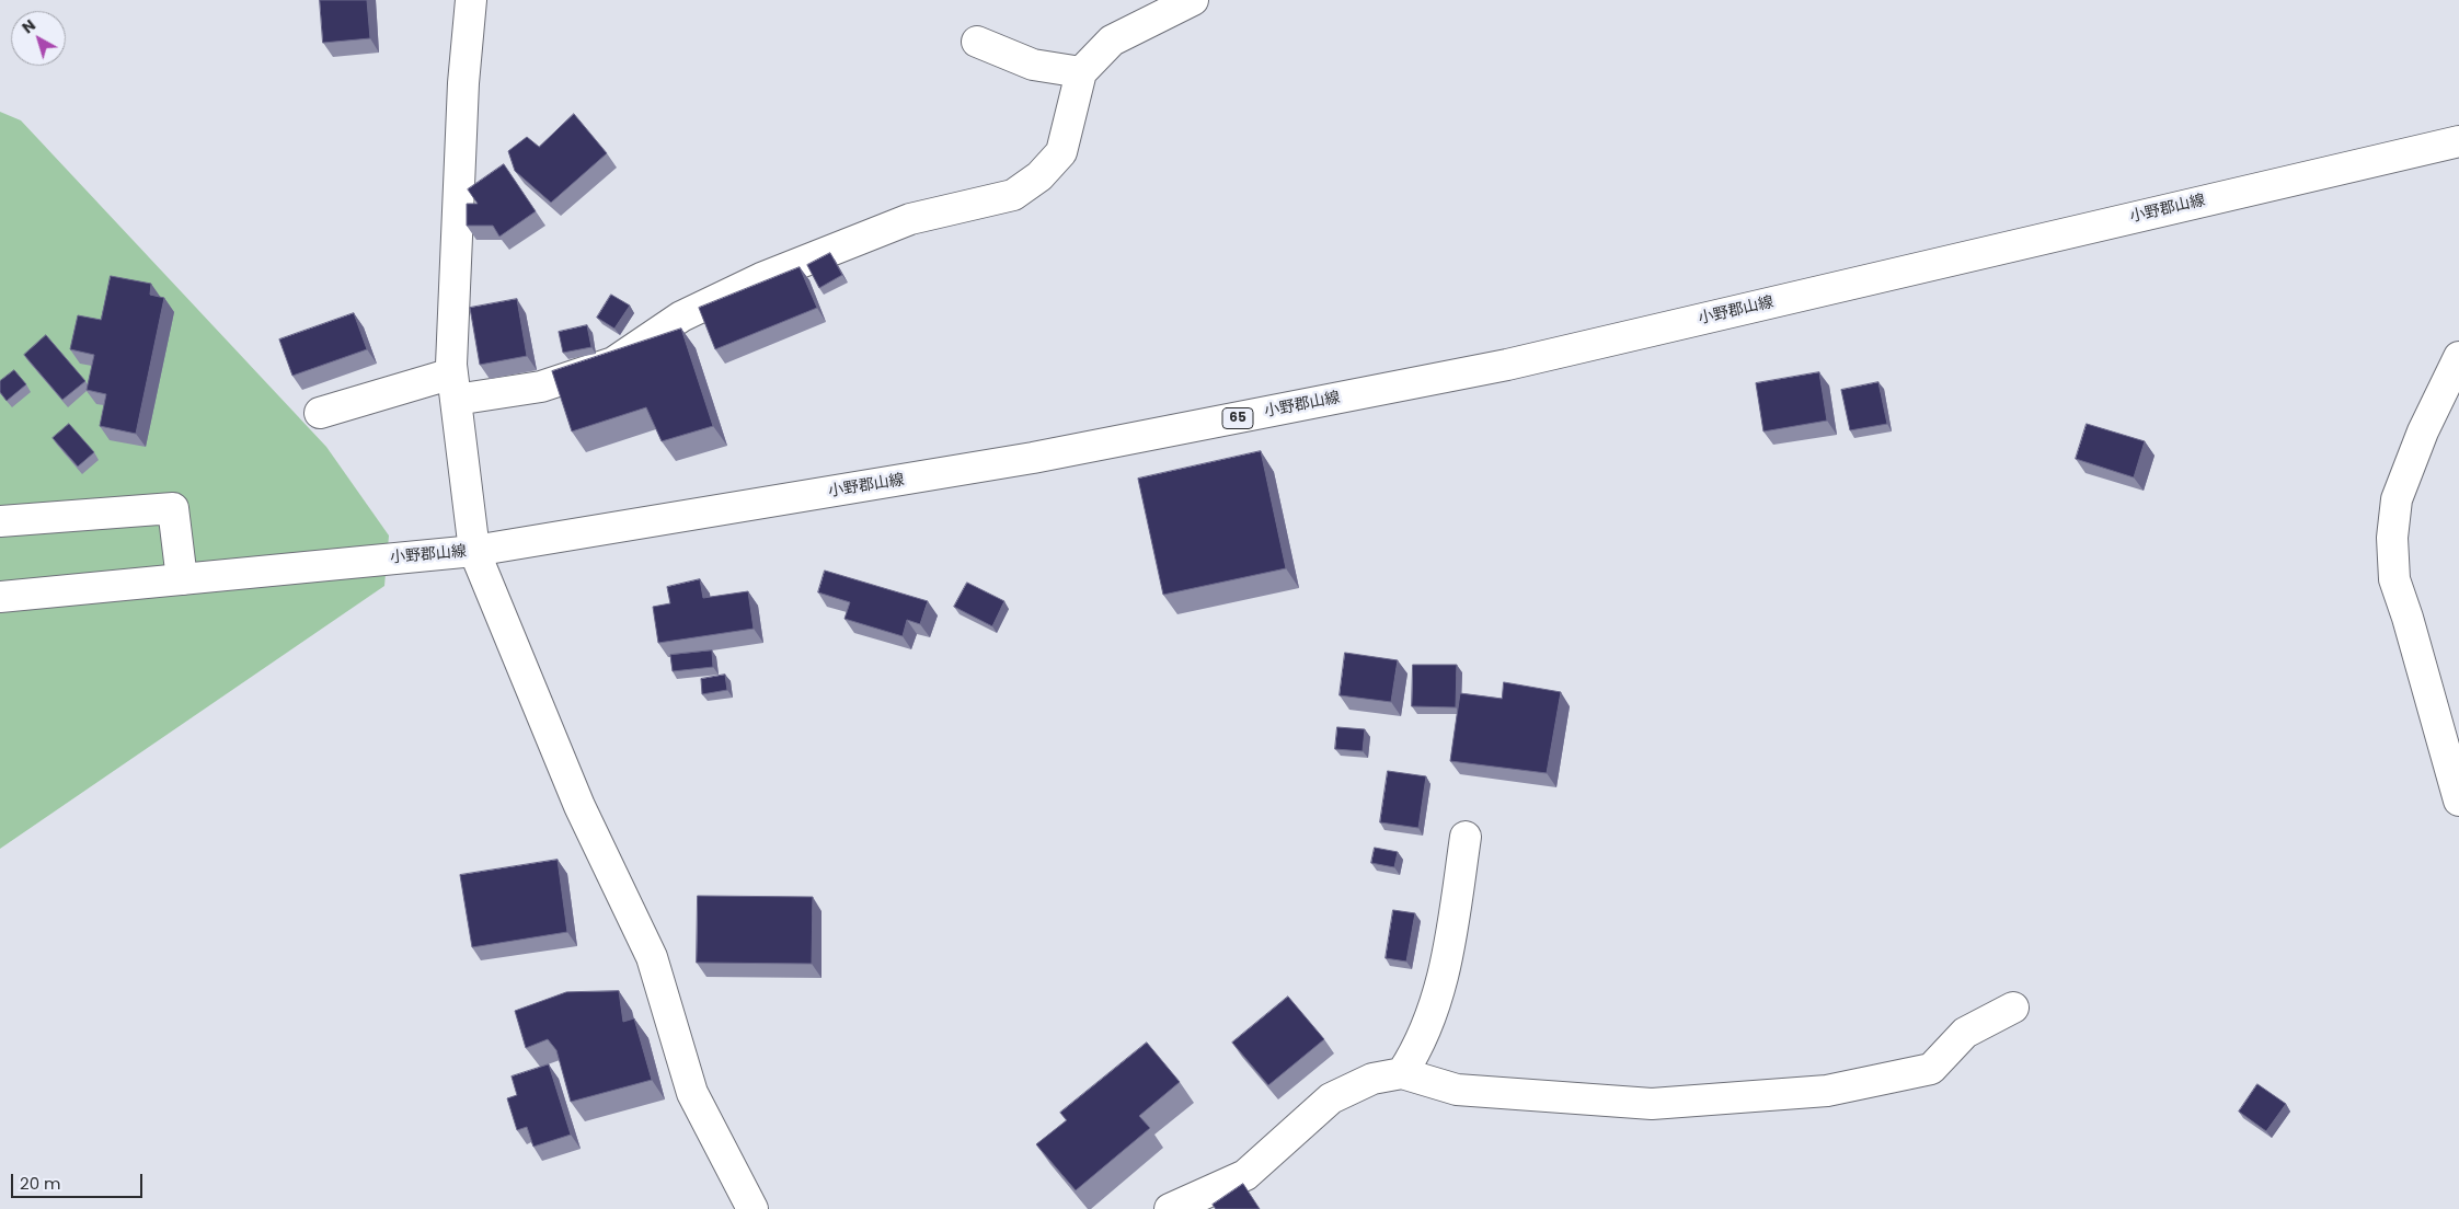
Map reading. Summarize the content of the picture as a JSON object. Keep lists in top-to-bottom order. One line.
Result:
{"streets":{"street":["小野郡山線","65"]},"scale_bar":"20 m","north":"top left"}
